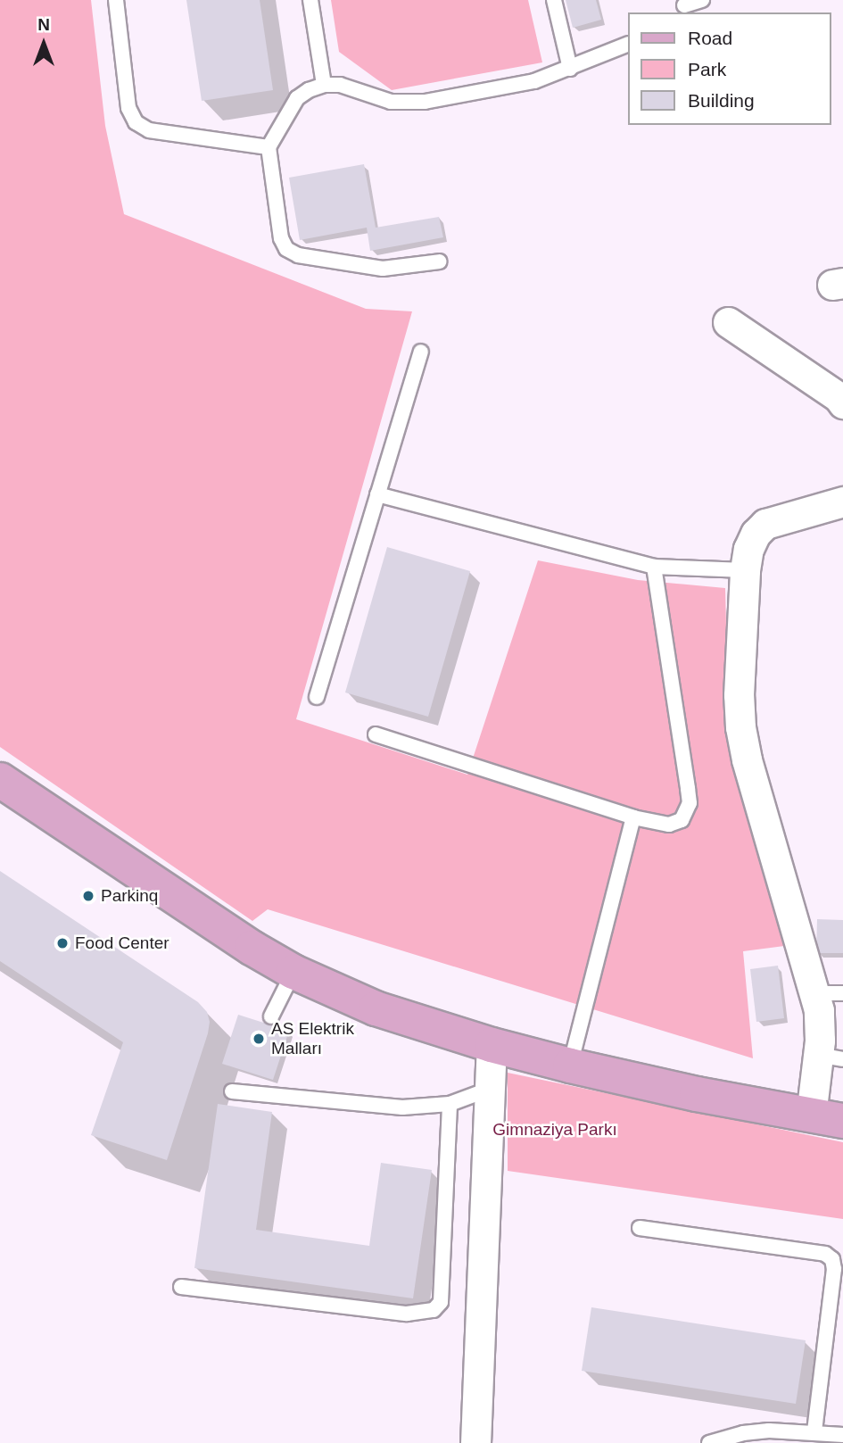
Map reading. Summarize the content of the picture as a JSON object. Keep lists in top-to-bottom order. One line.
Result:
{"parks":["Gimnaziya Parkı"],"places":["Parkinq","Food Center","AS Elektrik Malları"],"legend":["Road","Park","Building"],"north":"top"}
